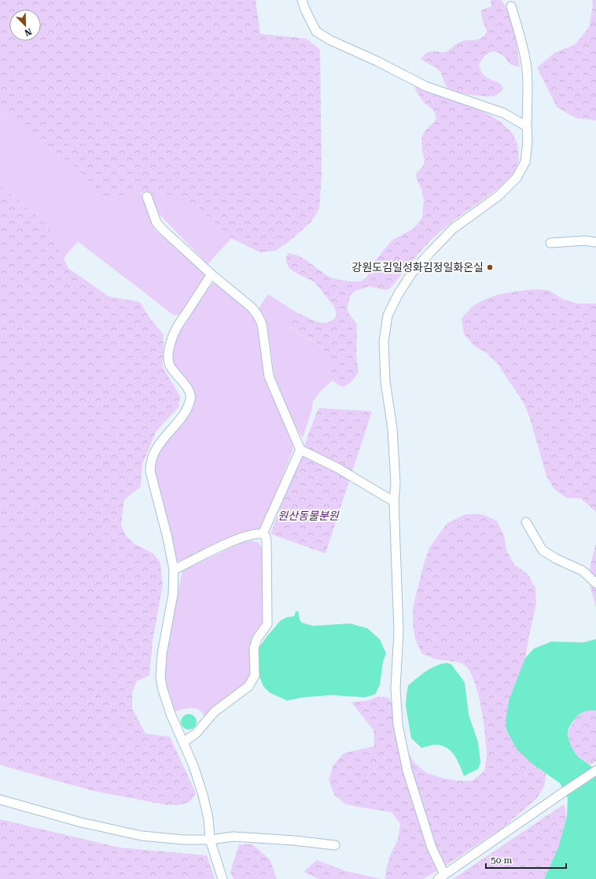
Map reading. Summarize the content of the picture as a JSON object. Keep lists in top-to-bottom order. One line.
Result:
{"parks":["원산동물분원"],"places":["강원도김일성화김정일화온실"],"scale_bar":"50 m","north":"bottom right"}
